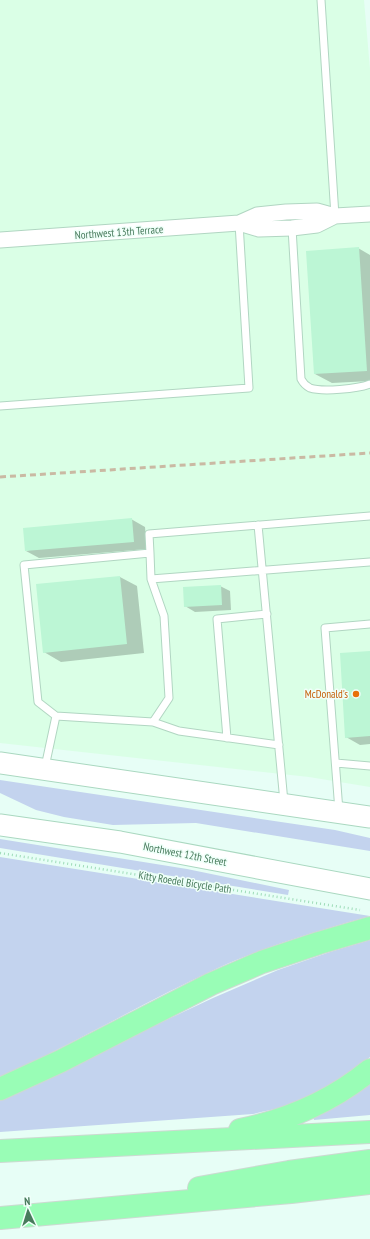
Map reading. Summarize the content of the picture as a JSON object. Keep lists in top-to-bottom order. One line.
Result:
{"streets":{"main road":["Northwest 12th Street"],"street":["Northwest 13th Terrace"],"path":["Kitty Roedel Bicycle Path"]},"places":["McDonald's"],"north":"top"}
